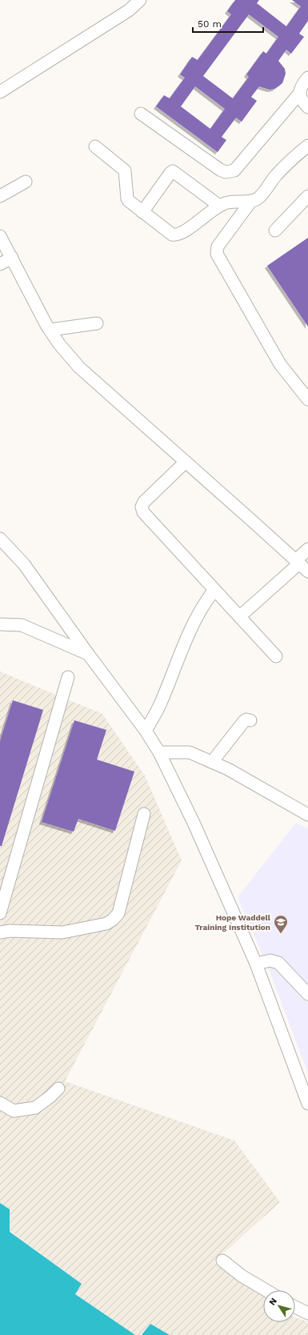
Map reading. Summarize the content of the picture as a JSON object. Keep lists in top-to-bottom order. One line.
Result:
{"places":{"school or university":["Hope Waddell Training Institution"]},"scale_bar":"50 m","north":"top left"}
